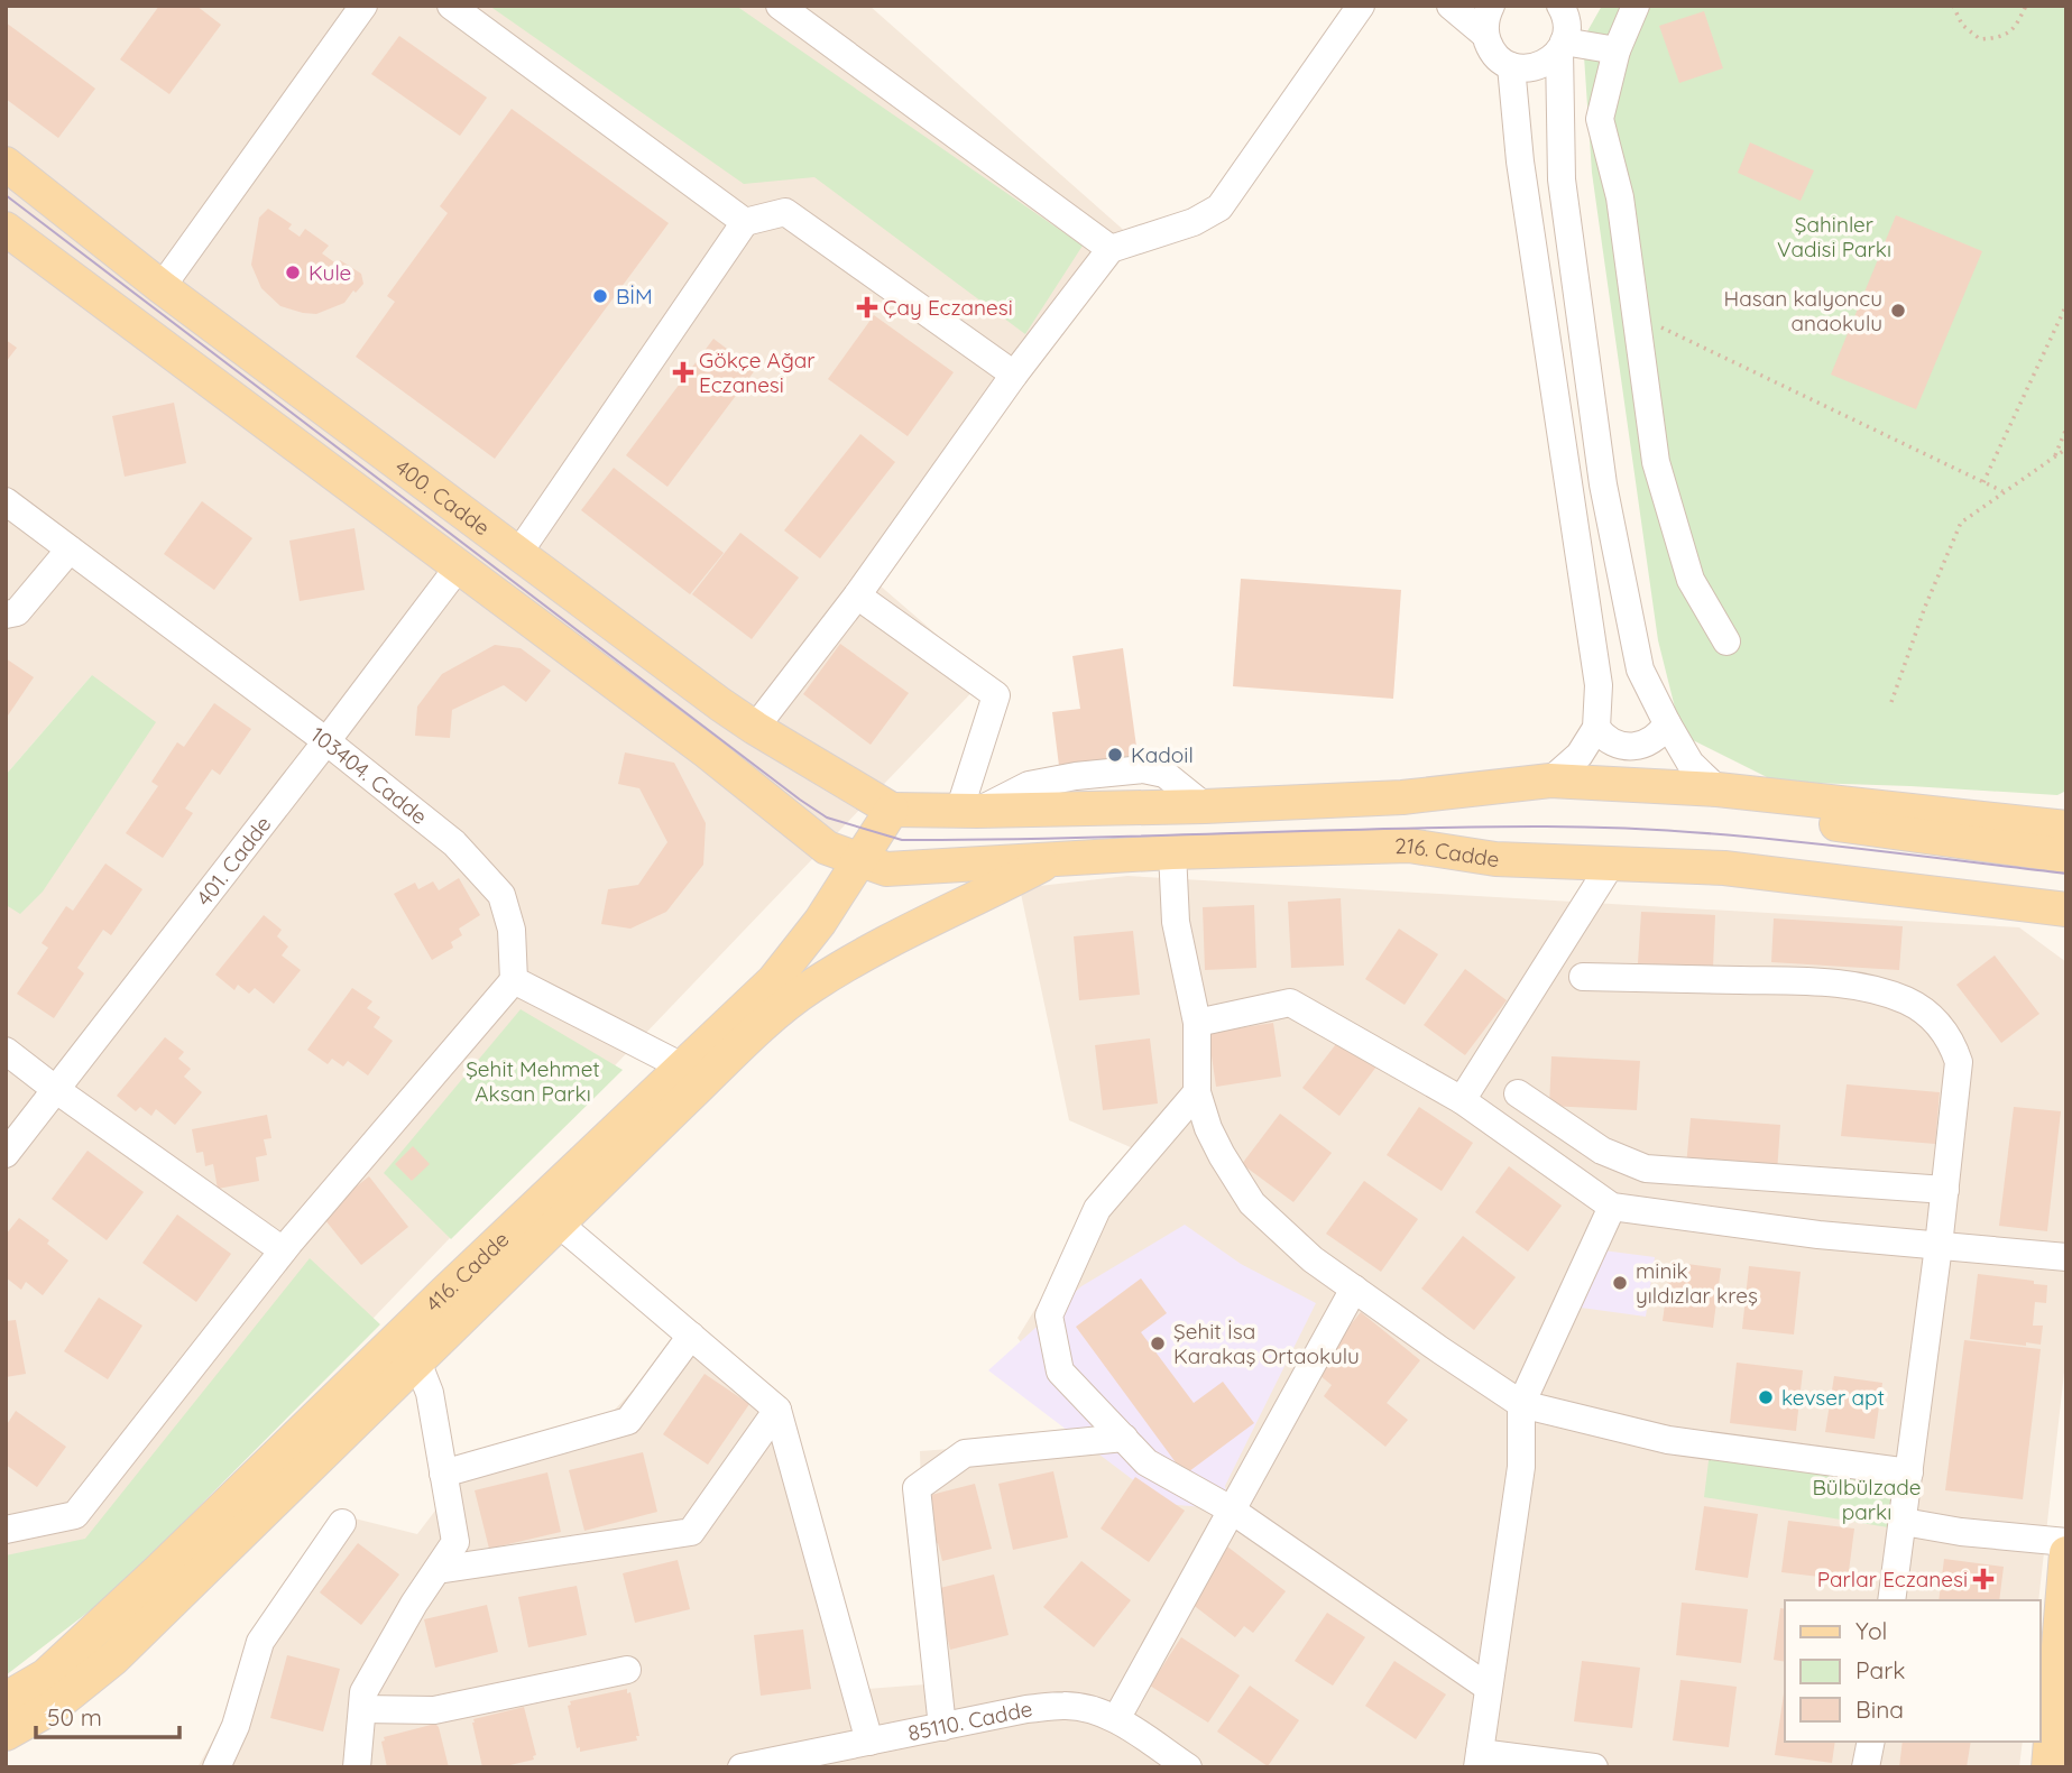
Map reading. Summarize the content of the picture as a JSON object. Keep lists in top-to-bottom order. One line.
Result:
{"streets":{"main road":["400. Cadde","216. Cadde","416. Cadde"],"street":["103404. Cadde","401. Cadde","85110. Cadde"]},"crossings":[["400. Cadde","416. Cadde"],["103404. Cadde","401. Cadde"],["216. Cadde","416. Cadde"]],"parks":["Şahinler Vadisi Parkı","Şehit Mehmet Aksan Parkı","Bülbülzade parkı"],"places":{"other":["Kule","BİM","Hasan kalyoncu anaokulu","Kadoil","minik yıldızlar kreş","Şehit İsa Karakaş Ortaokulu","kevser apt"],"health":["Çay Eczanesi","Gökçe Ağar Eczanesi","Parlar Eczanesi"]},"legend":["Yol","Park","Bina"],"scale_bar":"50 m"}
